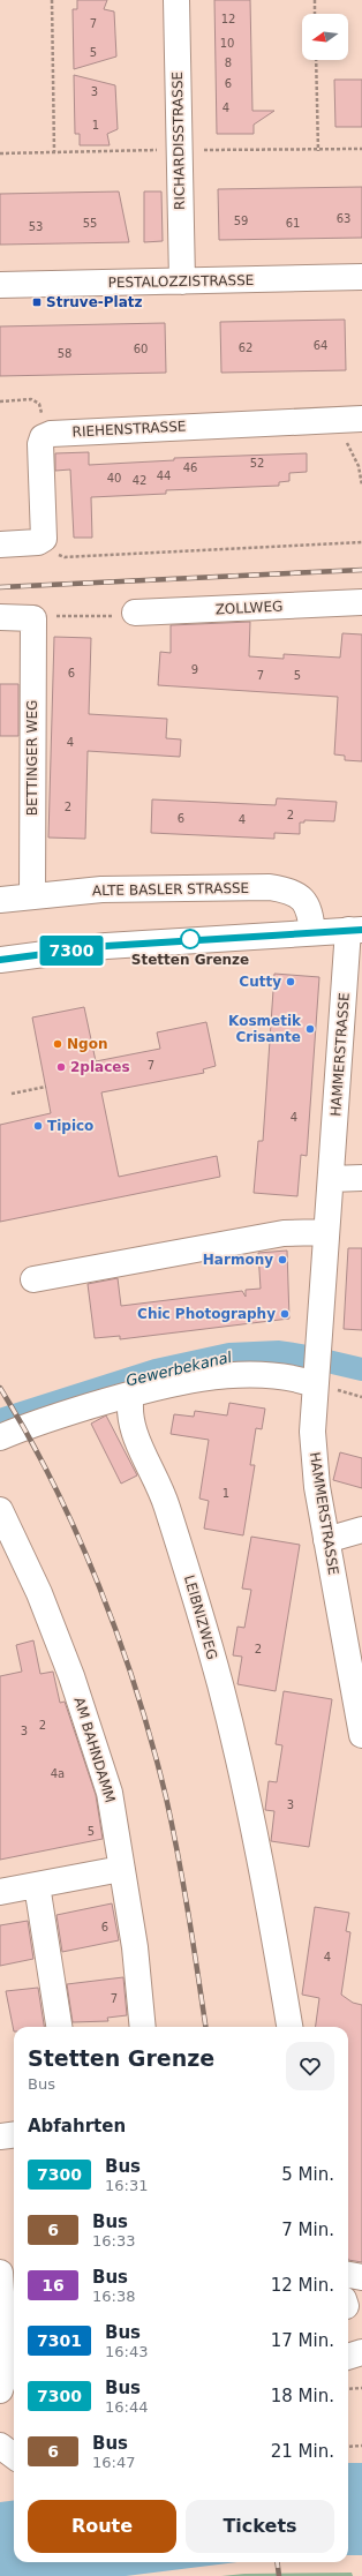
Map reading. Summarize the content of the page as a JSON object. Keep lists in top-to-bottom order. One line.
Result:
{"streets":{"street":["RICHARDISSTRASSE","PESTALOZZISTRASSE","RIEHENSTRASSE","ZOLLWEG","BETTINGER WEG","ALTE BASLER STRASSE","HAMMERSTRASSE","LEIBNIZWEG","AM BAHNDAMM"]},"crossings":[["RICHARDISSTRASSE","PESTALOZZISTRASSE"],["BETTINGER WEG","ALTE BASLER STRASSE"]],"water":["Gewerbekanal"],"places":{"transit":["Struve-Platz"],"other":["Stetten Grenze","Cutty","Kosmetik Crisante","Ngon","2places","Tipico","Harmony","Chic Photography"]},"lines":["bus line 7300"],"house_numbers":["12","7","10","5","8","6","3","4","1","63","59","55","61","53","64","62","60","58","52","46","44","40","42","9","6","7","5","4","2","2","6","4","7","4","1","2","2","3","4a","3","5","6","4","7"],"north":"left","page":{"on_map":"7300","heading":[["Stetten Grenze","Bus"],"Abfahrten"],"list":[{"mark":"7300","name":"Bus","note":"16:31","value":"5 Min."},{"mark":"6","name":"Bus","note":"16:33","value":"7 Min."},{"mark":"16","name":"Bus","note":"16:38","value":"12 Min."},{"mark":"7301","name":"Bus","note":"16:43","value":"17 Min."},{"mark":"7300","name":"Bus","note":"16:44","value":"18 Min."},{"mark":"6","name":"Bus","note":"16:47","value":"21 Min."}],"buttons":["Route","Tickets"]}}
